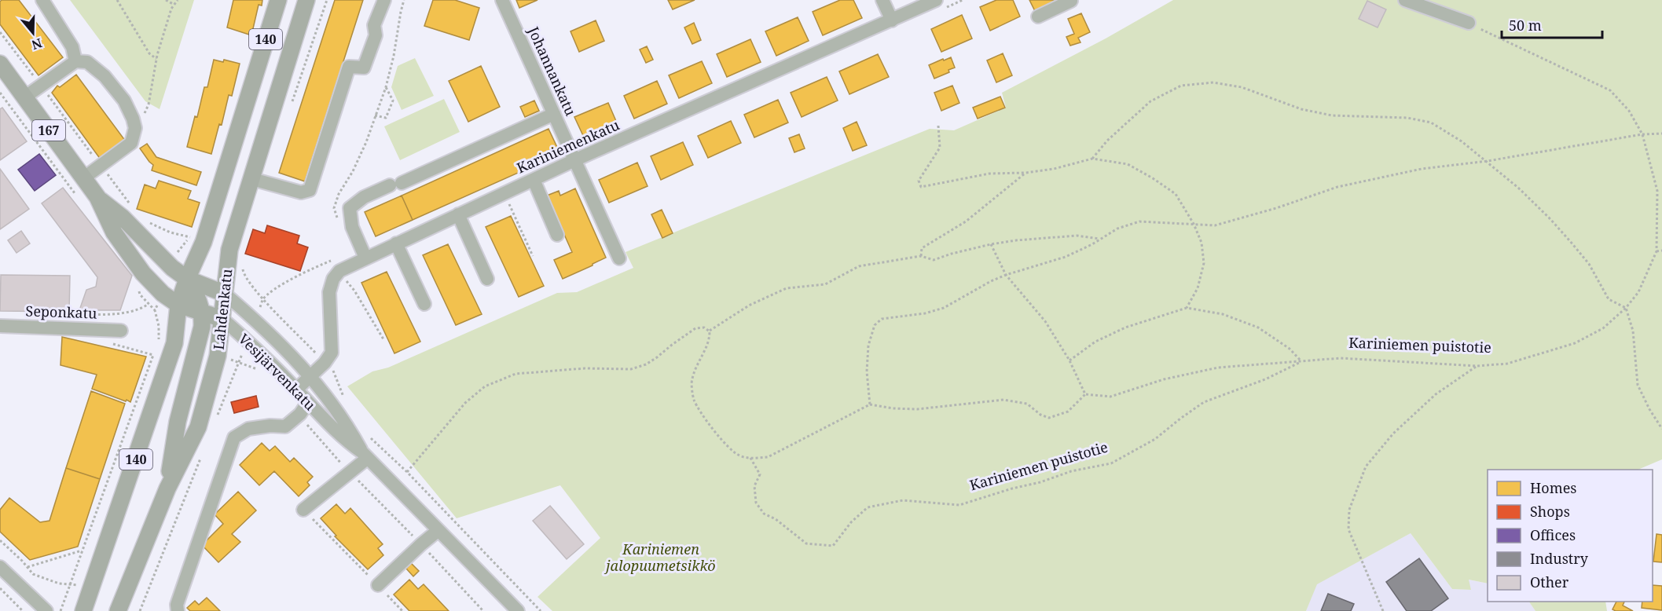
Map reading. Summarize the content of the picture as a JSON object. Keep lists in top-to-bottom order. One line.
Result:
{"streets":{"main road":["140","167","Lahdenkatu","Vesijärvenkatu"],"street":["Johannankatu","Kariniemenkatu","Seponkatu"],"path":["Kariniemen puistotie"]},"crossings":[["140","Vesijärvenkatu"],["Johannankatu","Kariniemenkatu"],["Kariniemenkatu","Vesijärvenkatu"],["Lahdenkatu","Vesijärvenkatu"]],"parks":["Kariniemen jalopuumetsikkö"],"legend":["Homes","Shops","Offices","Industry","Other"],"scale_bar":"50 m","north":"bottom"}
